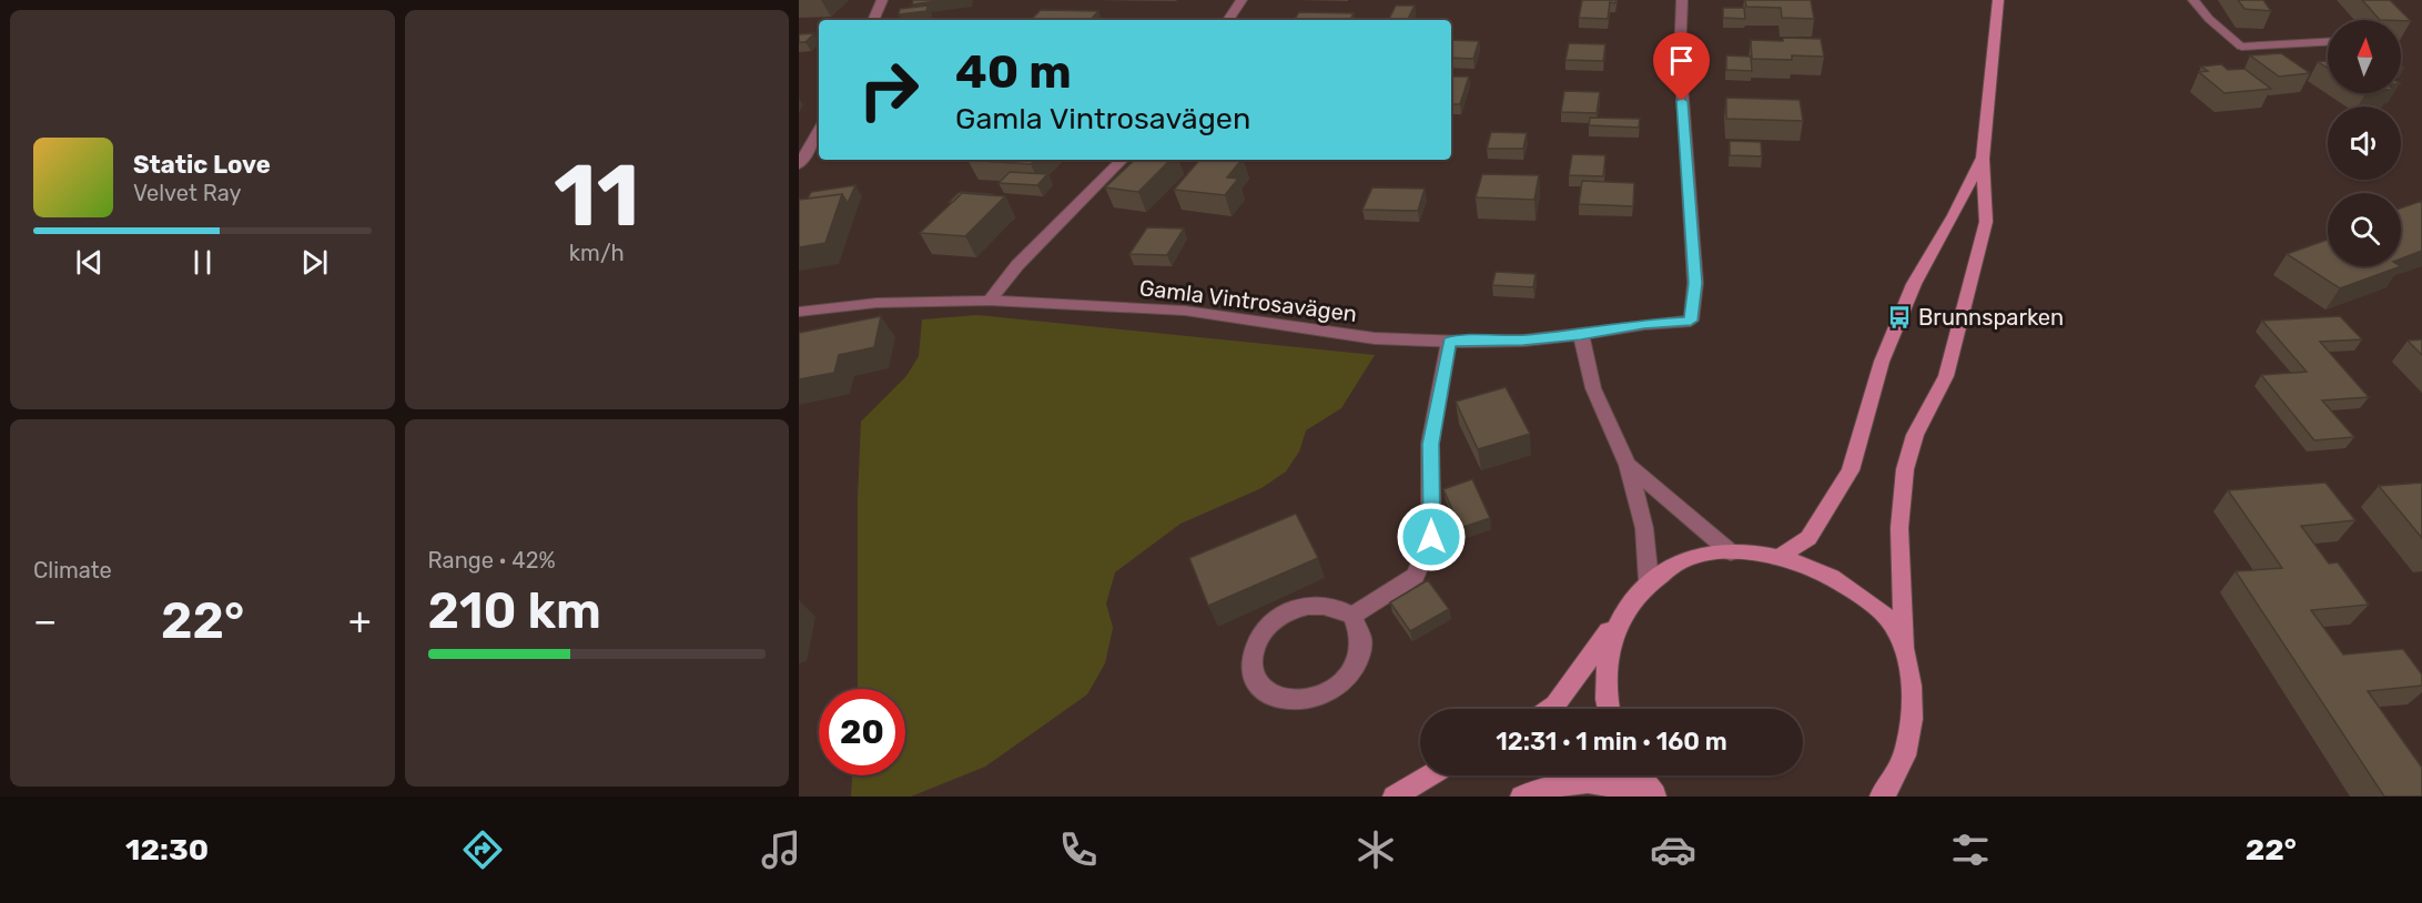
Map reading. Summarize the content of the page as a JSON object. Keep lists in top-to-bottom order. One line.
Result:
{"streets":{"street":["Gamla Vintrosavägen"]},"places":{"bus stop":["Brunnsparken"]},"north":"top","page":{"tile":[["11","km/h"],"Climate",["Range · 42%","210 km"]],"turn":["40 m","Gamla Vintrosavägen"],"song":["Static Love","Velvet Ray"],"heat":["−","22°","+"],"limit":"20","trip":"12:31 · 1 min · 160 m","tabs":["12:30","22°"]}}
